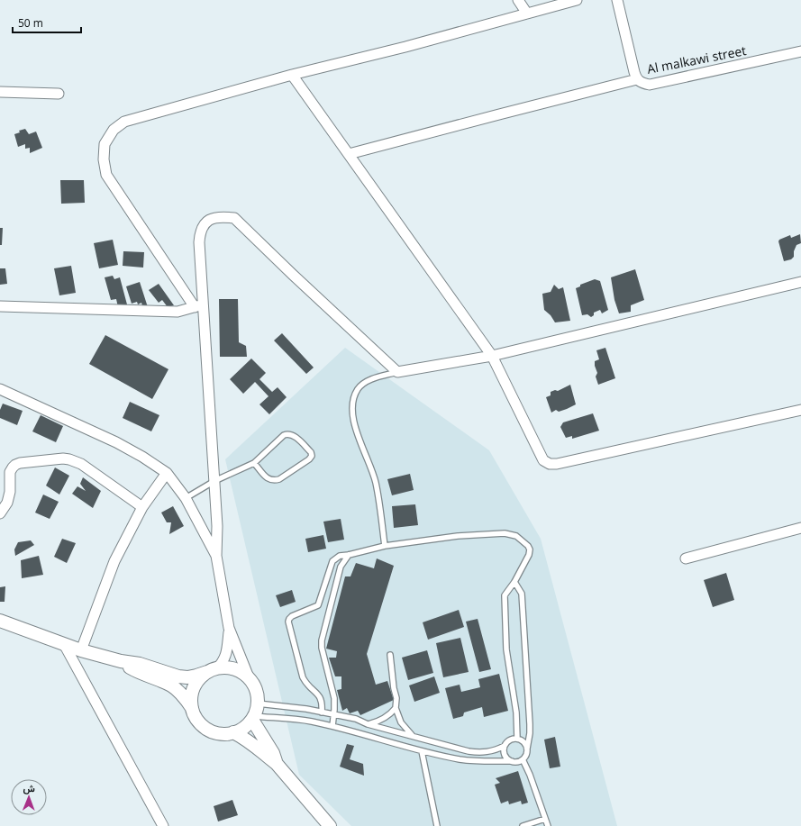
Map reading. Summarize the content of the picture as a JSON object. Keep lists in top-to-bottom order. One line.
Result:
{"streets":{"street":["Al malkawi street"]},"scale_bar":"50 m","north":"top"}
